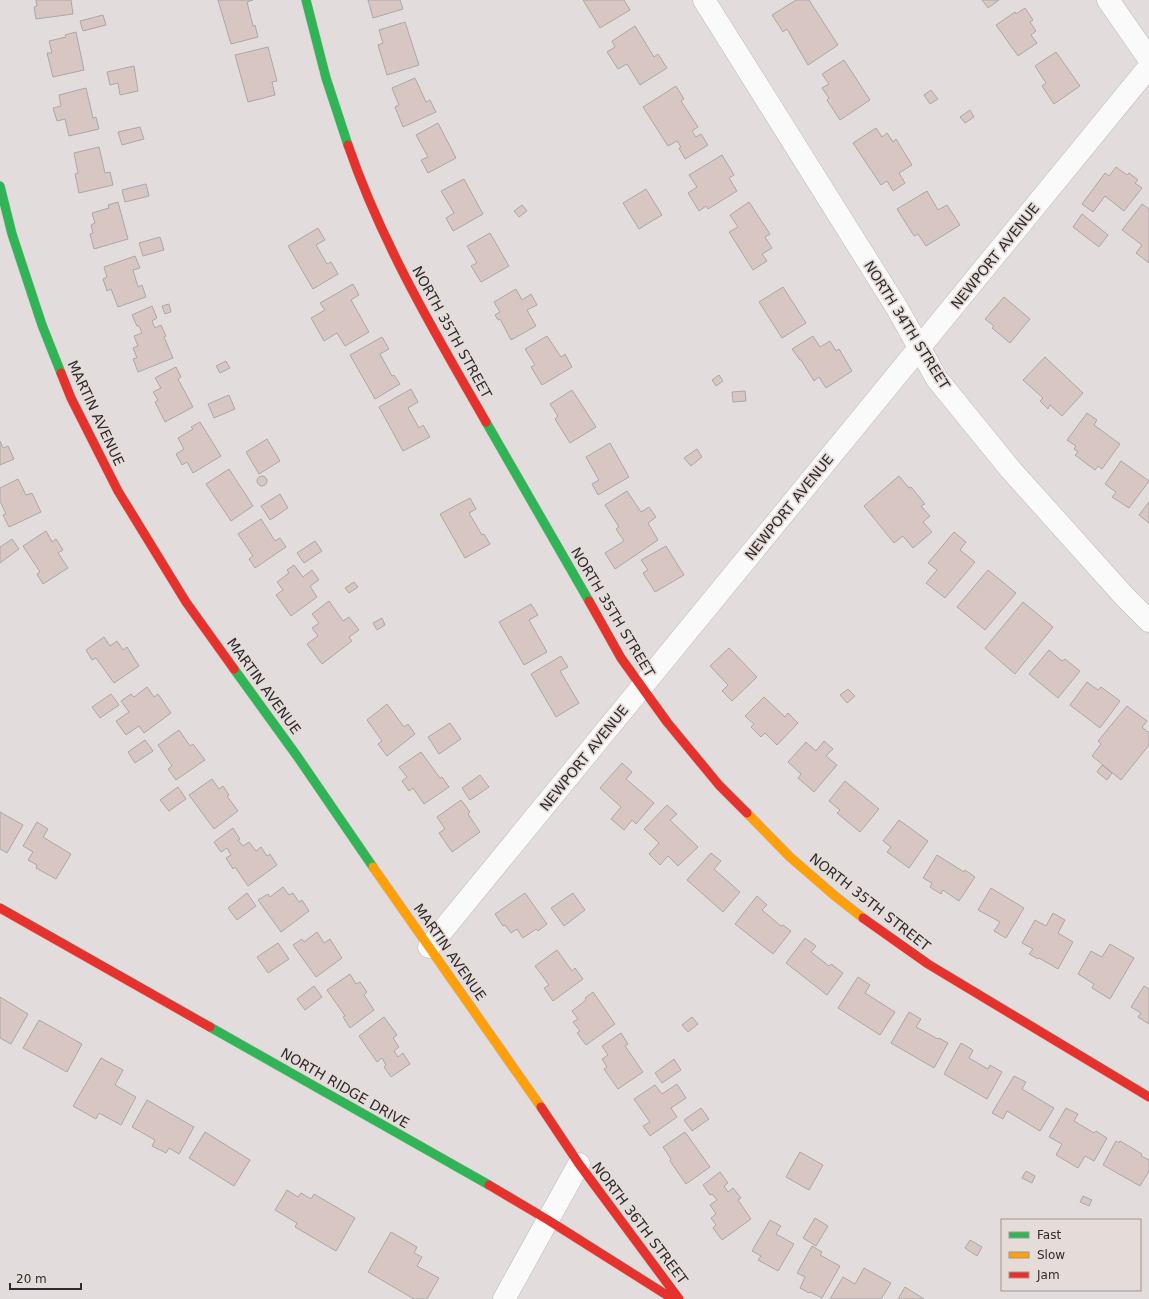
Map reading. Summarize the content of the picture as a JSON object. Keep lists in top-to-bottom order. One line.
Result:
{"streets":{"street":["NEWPORT AVENUE","NORTH 34TH STREET","NORTH 35TH STREET","MARTIN AVENUE","NORTH RIDGE DRIVE","NORTH 36TH STREET"]},"crossings":[["NEWPORT AVENUE","NORTH 34TH STREET"],["NEWPORT AVENUE","NORTH 35TH STREET"],["NEWPORT AVENUE","MARTIN AVENUE"],["MARTIN AVENUE","NORTH 36TH STREET"]],"legend":["Fast","Slow","Jam"],"scale_bar":"20 m"}
